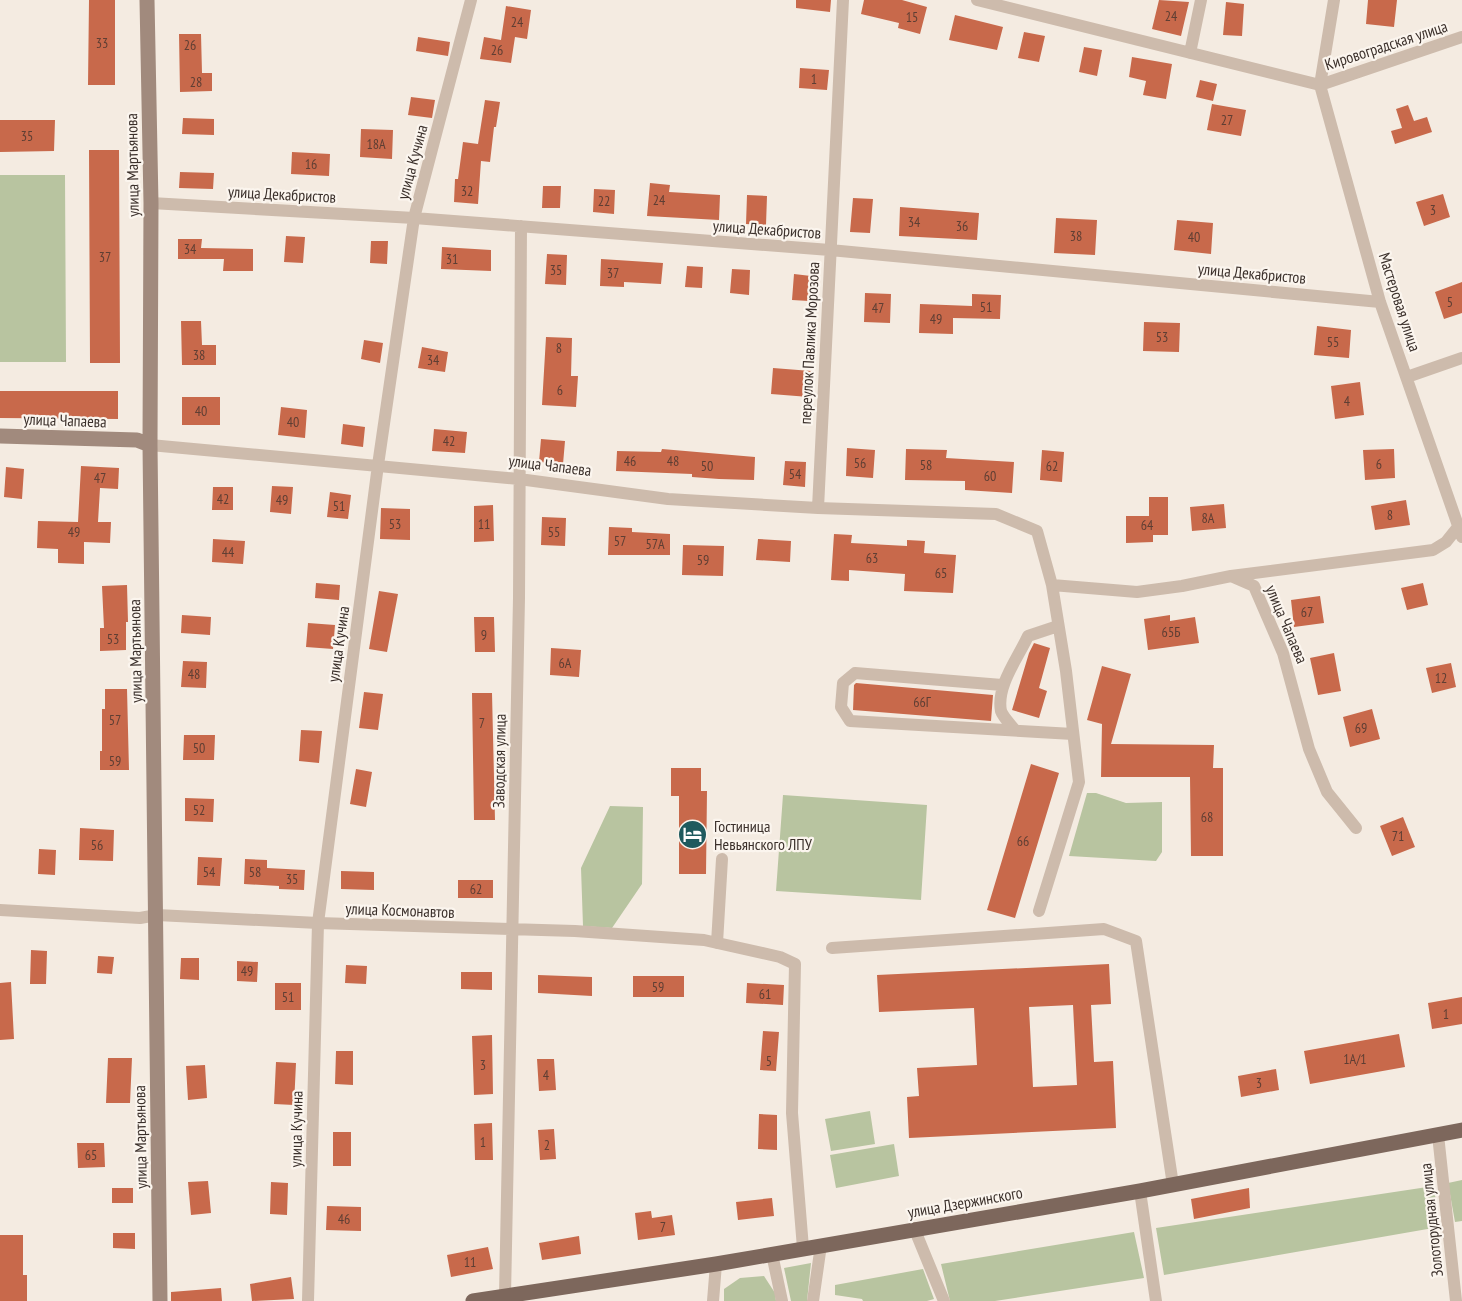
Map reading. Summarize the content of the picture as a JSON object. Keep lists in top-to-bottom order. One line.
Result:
{"streets":{"main road":["улица Мартьянова","улица Чапаева","улица Дзержинского"],"street":["Кировоградская улица","улица Кучина","улица Декабристов","Мастеровая улица","переулок Павлика Морозова","Заводская улица","улица Космонавтов","Золоторудная улица"]},"crossings":[["Кировоградская улица","Мастеровая улица"],["улица Кучина","улица Декабристов"],["улица Кучина","улица Чапаева"],["улица Кучина","улица Космонавтов"],["улица Мартьянова","улица Декабристов"],["улица Мартьянова","улица Чапаева"],["улица Мартьянова","улица Космонавтов"],["улица Декабристов","Мастеровая улица"],["улица Декабристов","переулок Павлика Морозова"],["улица Декабристов","Заводская улица"],["Мастеровая улица","улица Чапаева"],["переулок Павлика Морозова","улица Чапаева"],["улица Чапаева","Заводская улица"],["Заводская улица","улица Космонавтов"],["Заводская улица","улица Дзержинского"],["улица Космонавтов","улица Дзержинского"],["улица Дзержинского","Золоторудная улица"]],"places":{"hotel":["Гостиница Невьянского ЛПУ"]},"house_numbers":["24","15","24","33","26","26","1","28","27","35","18А","16","32","24","22","3","34","36","38","40","34","37","31","35","37","5","51","47","49","53","55","8","38","34","6","4","40","40","42","46","48","56","6","58","50","62","54","60","47","42","49","51","8","8А","53","11","64","49","55","57","57А","44","63","59","65","67","65Б","9","53","6А","48","12","66Г","57","7","69","50","59","52","68","71","66","56","54","58","35","62","49","59","61","51","1","1А/1","5","3","4","3","1","2","65","46","7","11"]}
